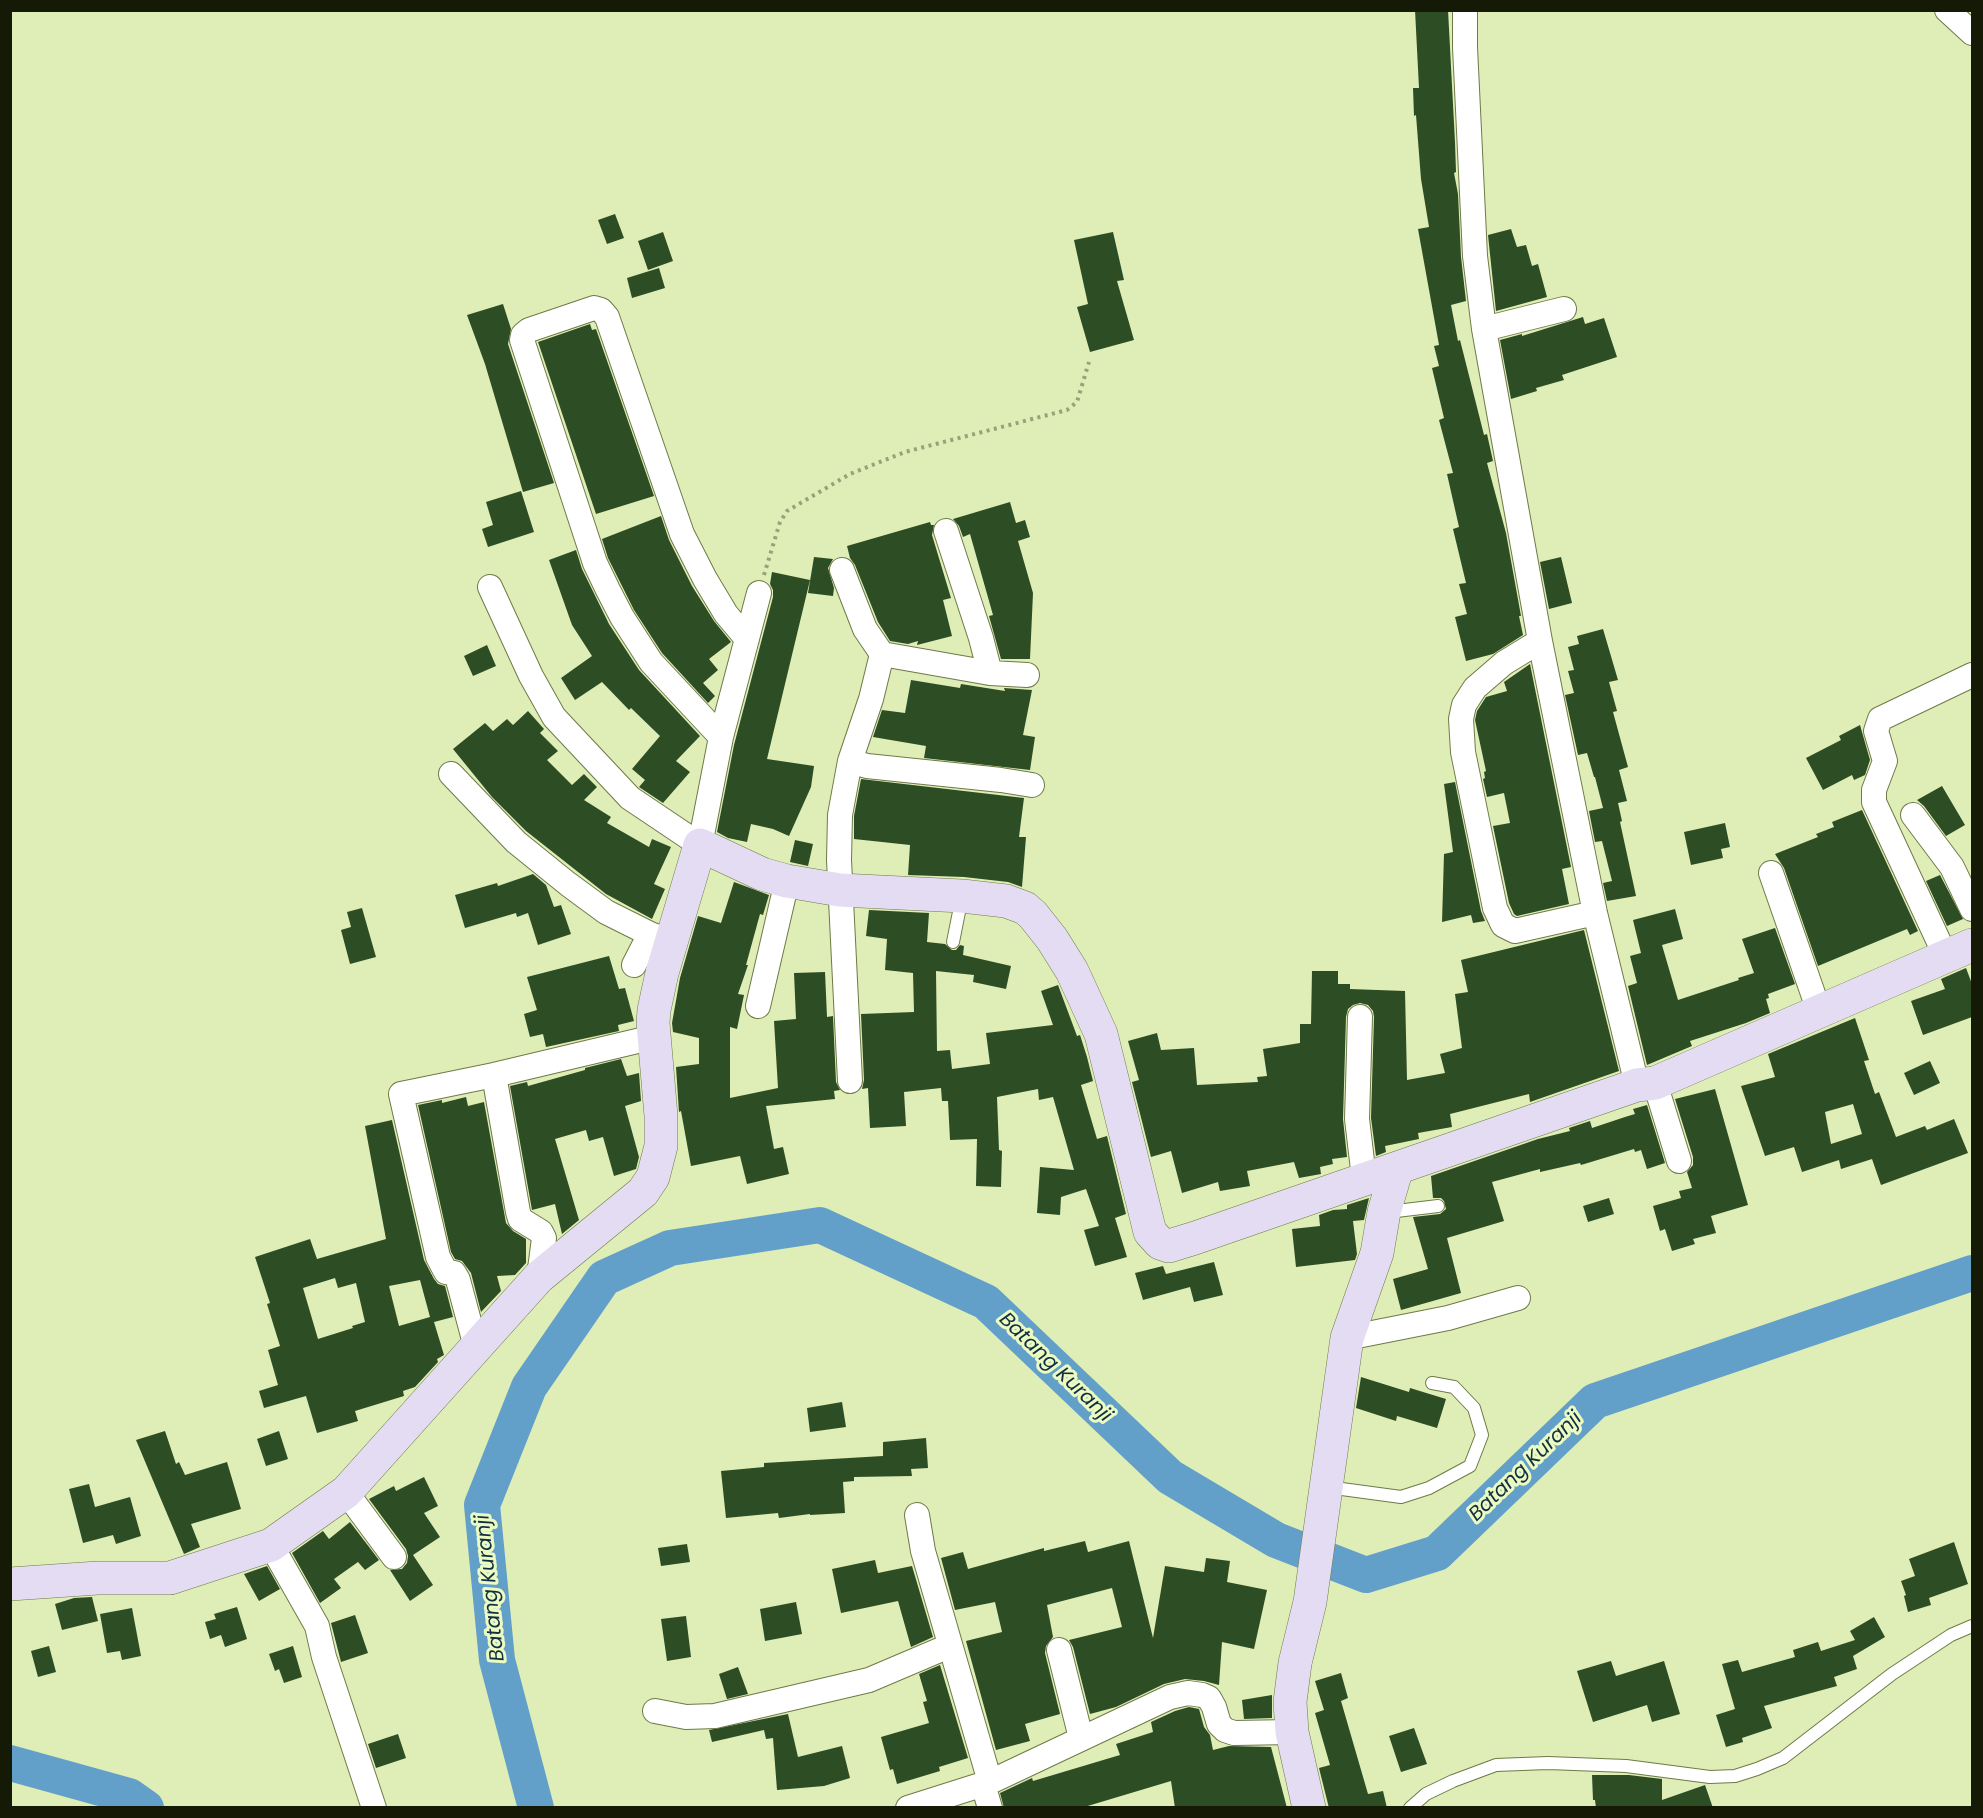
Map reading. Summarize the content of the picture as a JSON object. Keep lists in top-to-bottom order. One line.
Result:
{"water":["Batang Kuranji"]}
